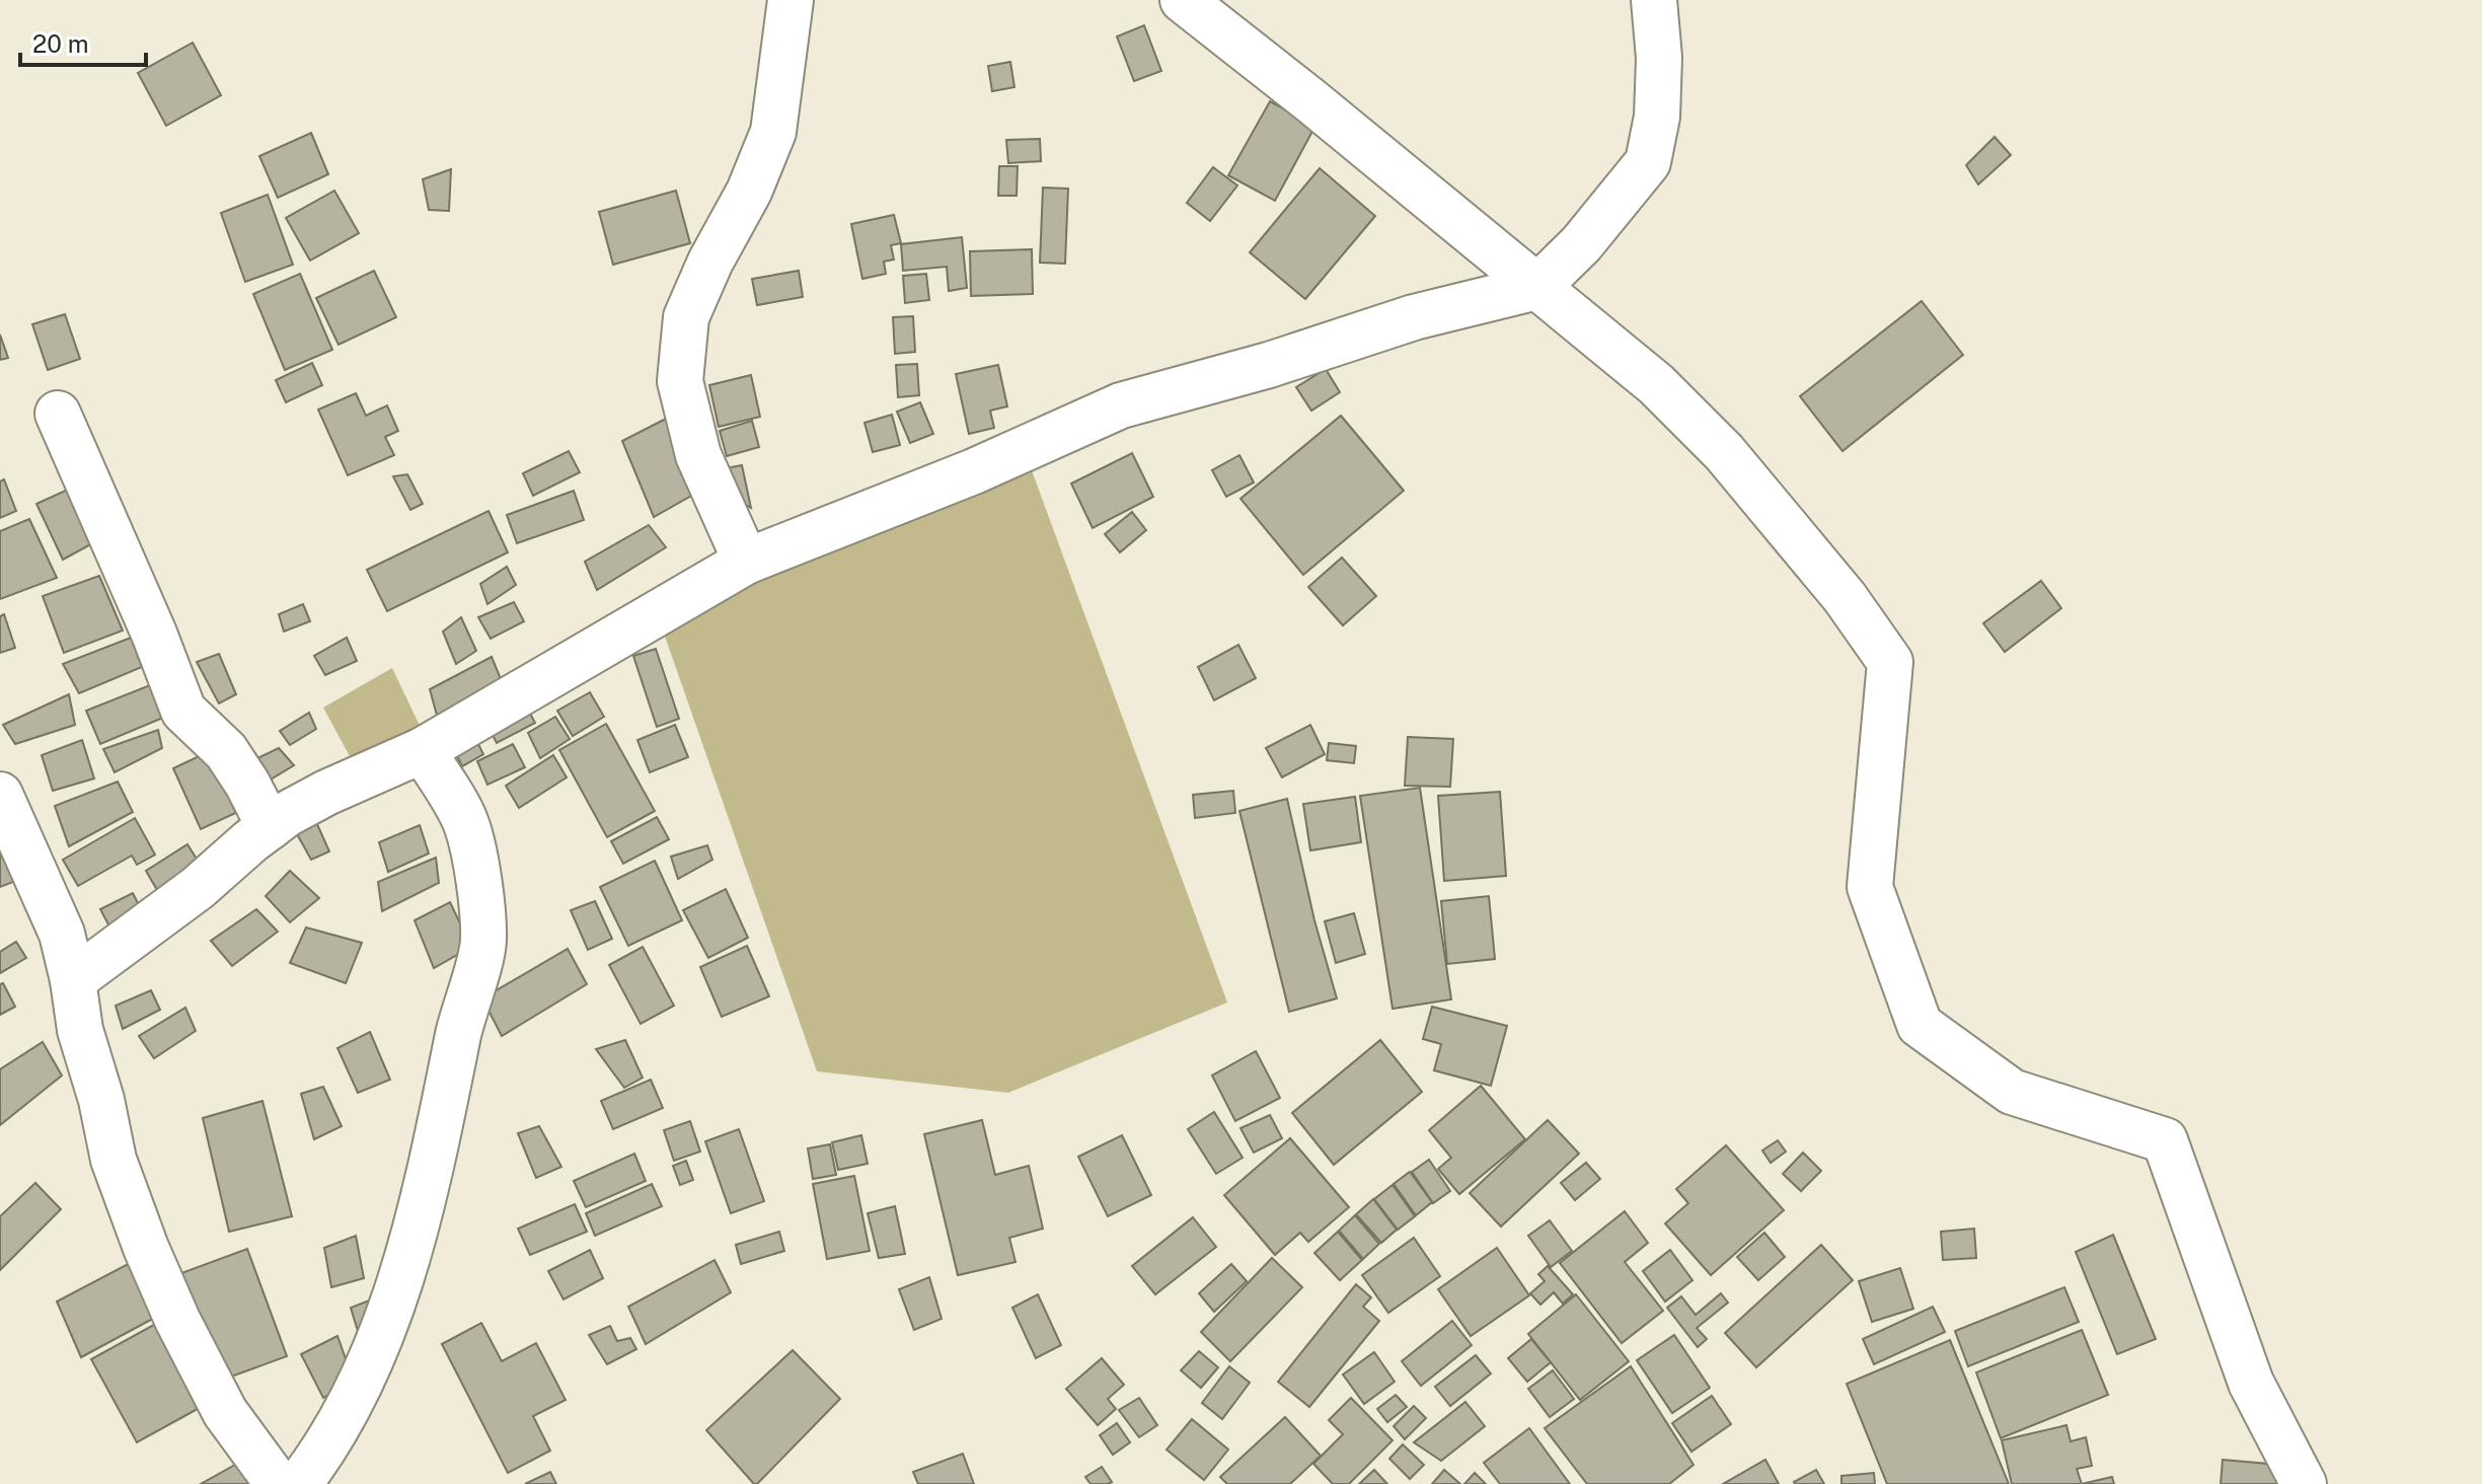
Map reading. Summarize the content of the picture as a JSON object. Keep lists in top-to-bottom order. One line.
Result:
{"scale_bar":"20 m"}
